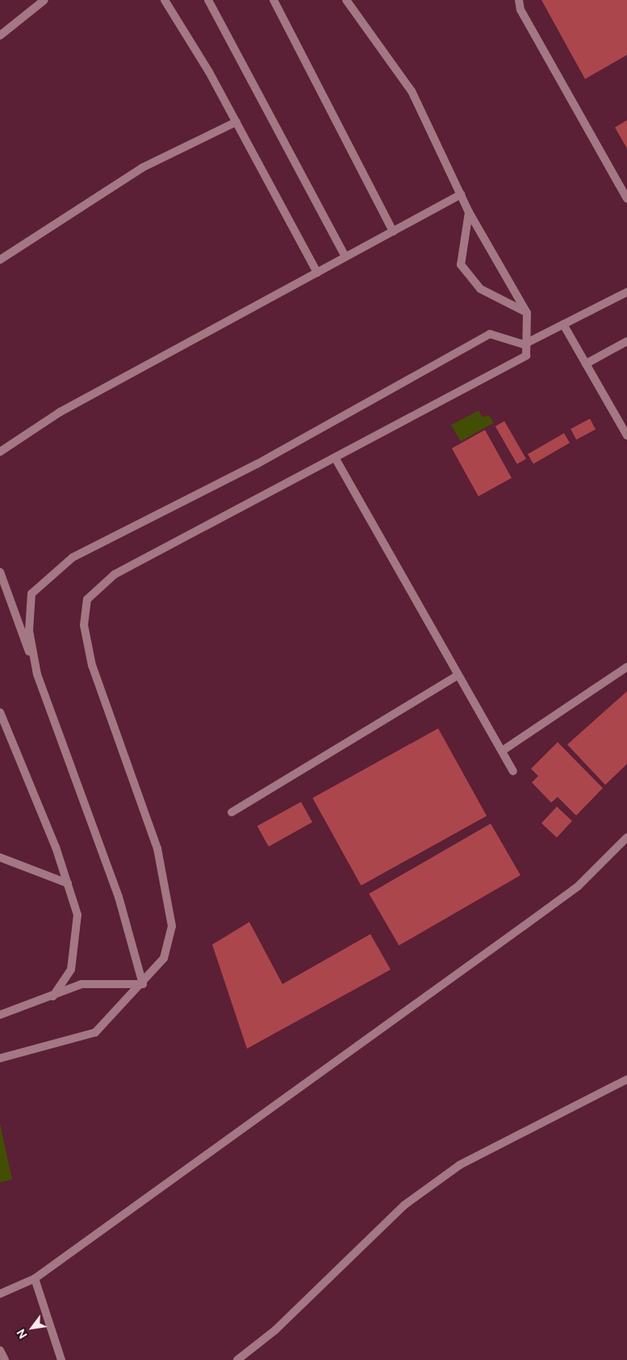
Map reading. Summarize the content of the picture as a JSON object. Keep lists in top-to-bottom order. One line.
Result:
{"north":"bottom left"}
